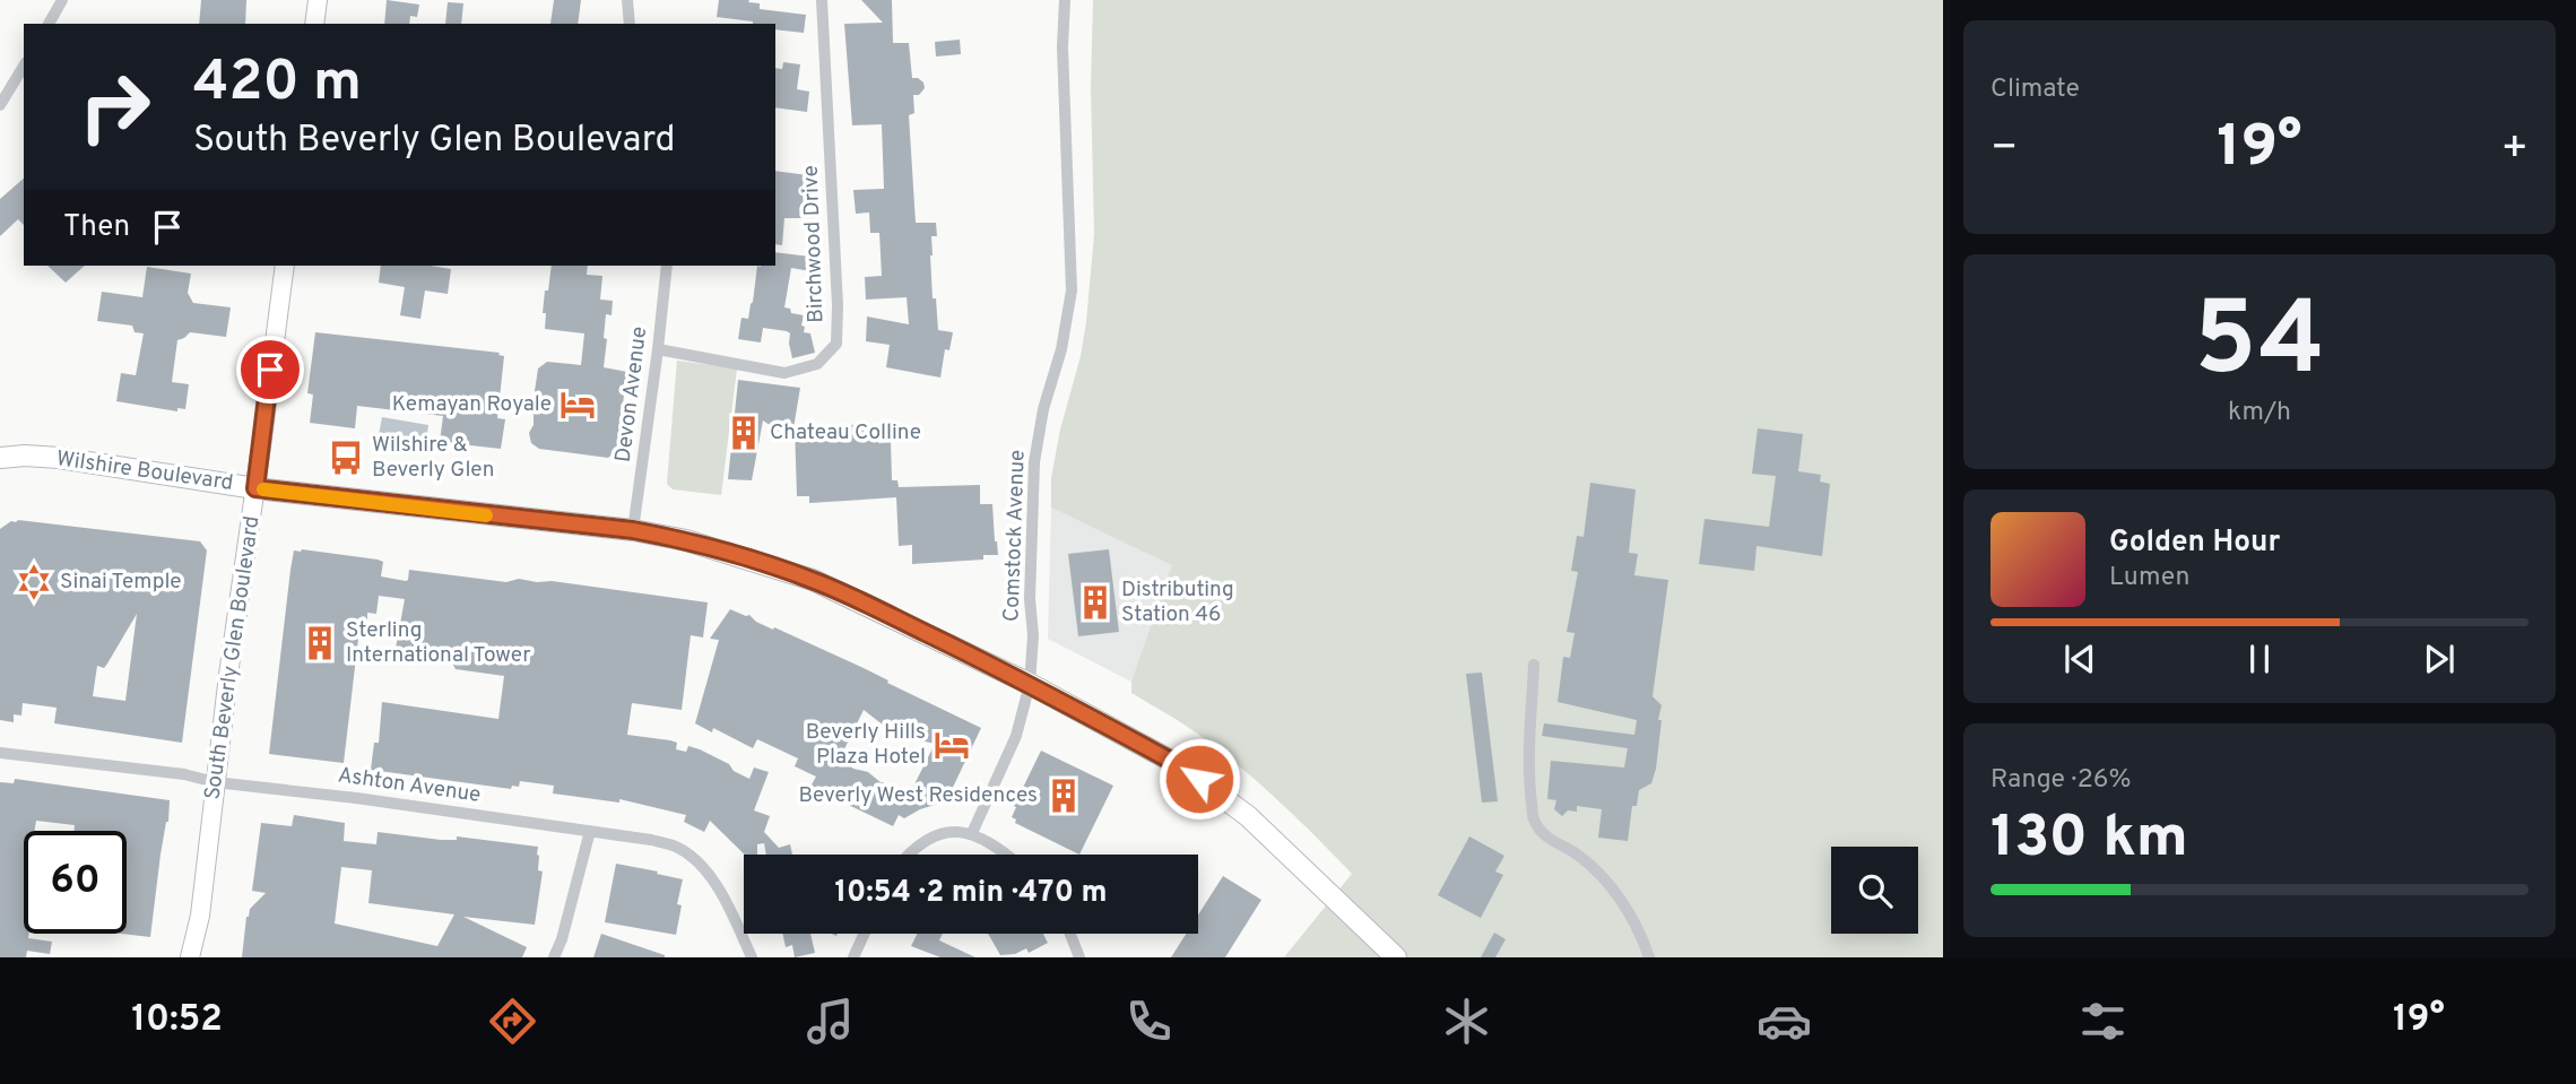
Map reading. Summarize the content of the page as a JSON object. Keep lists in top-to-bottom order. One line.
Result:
{"streets":{"main road":["Wilshire Boulevard","South Beverly Glen Boulevard"],"street":["Birchwood Drive","Devon Avenue","Comstock Avenue","Ashton Avenue"]},"crossings":[["Birchwood Drive","Devon Avenue"],["Devon Avenue","Wilshire Boulevard"],["Wilshire Boulevard","Comstock Avenue"],["Wilshire Boulevard","South Beverly Glen Boulevard"],["South Beverly Glen Boulevard","Ashton Avenue"]],"places":{"hotel":["Kemayan Royale","Beverly Hills Plaza Hotel"],"building":["Chateau Colline","Distributing Station 46","Sterling International Tower","Beverly West Residences"],"bus stop":["Wilshire & Beverly Glen"],"synagogue":["Sinai Temple"]},"page":{"tile":["Climate",["54","km/h"],["Range · 26%","130 km"]],"turn":["420 m","South Beverly Glen Boulevard"],"heat":["−","19°","+"],"then":"Then","song":["Golden Hour","Lumen"],"limit":"60","trip":"10:54 · 2 min · 470 m","tabs":["10:52","19°"]}}
